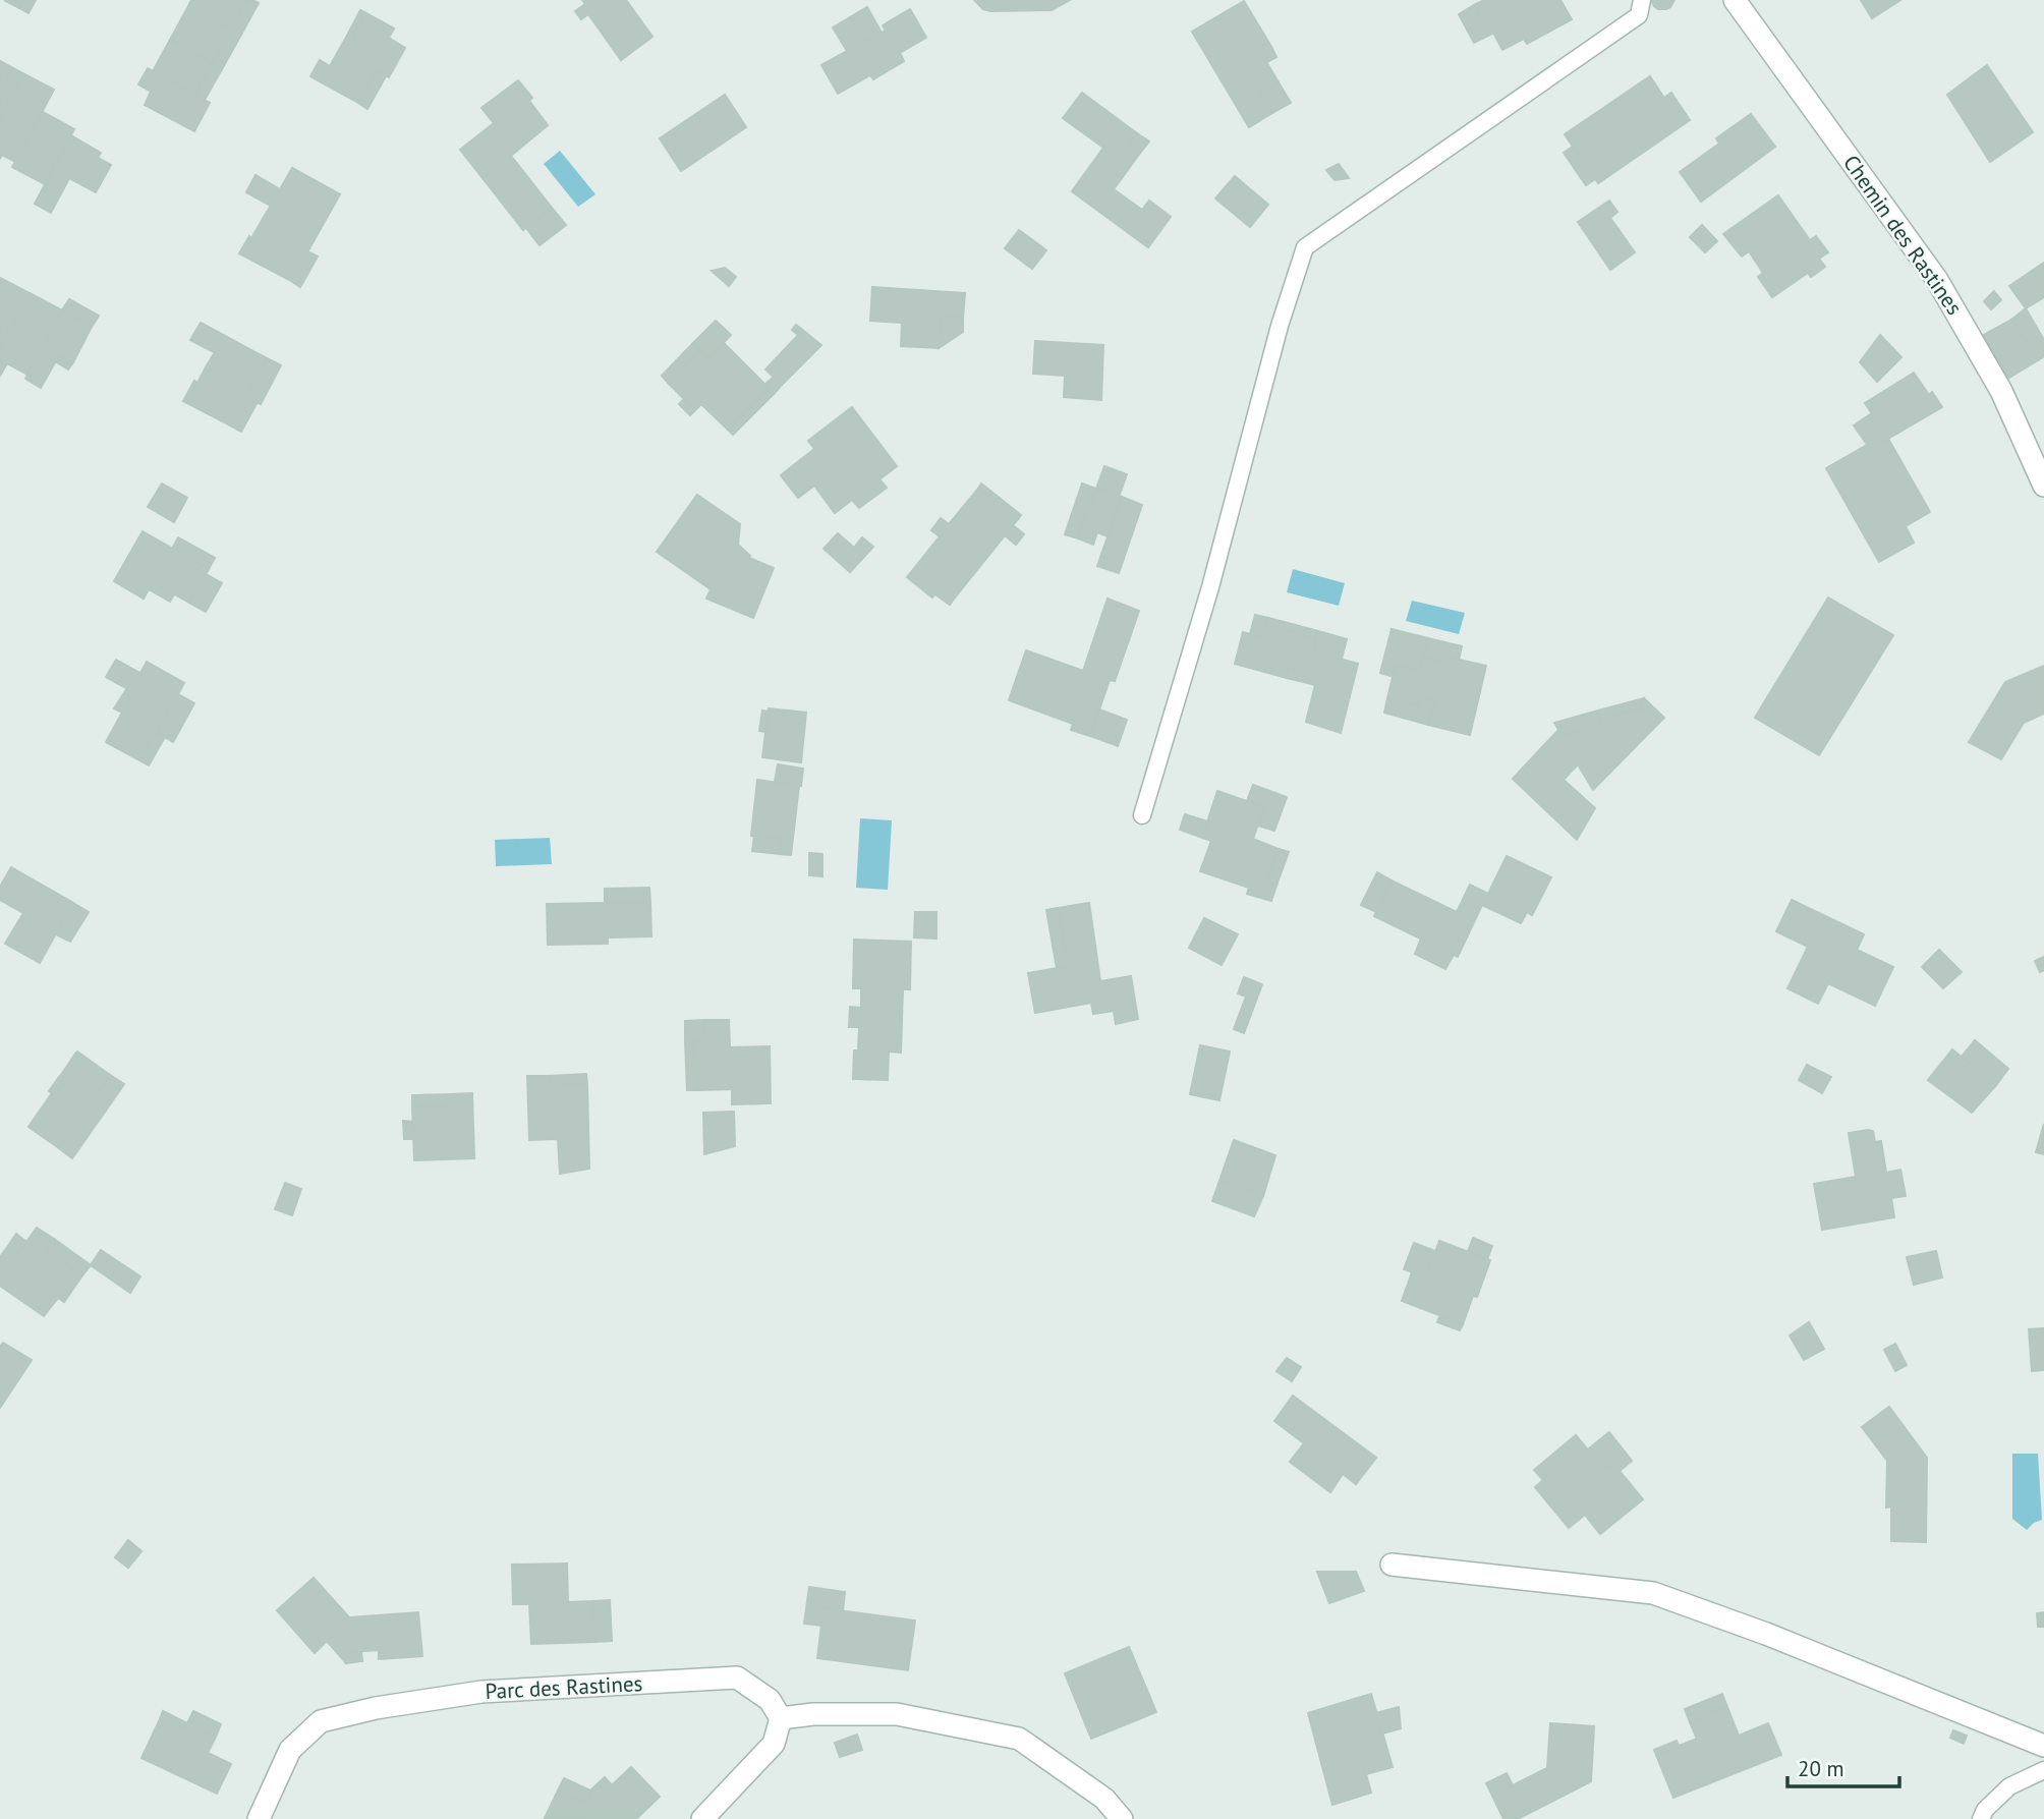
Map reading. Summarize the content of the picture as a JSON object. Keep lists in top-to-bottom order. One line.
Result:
{"streets":{"street":["Chemin des Rastines","Parc des Rastines"]},"scale_bar":"20 m"}
